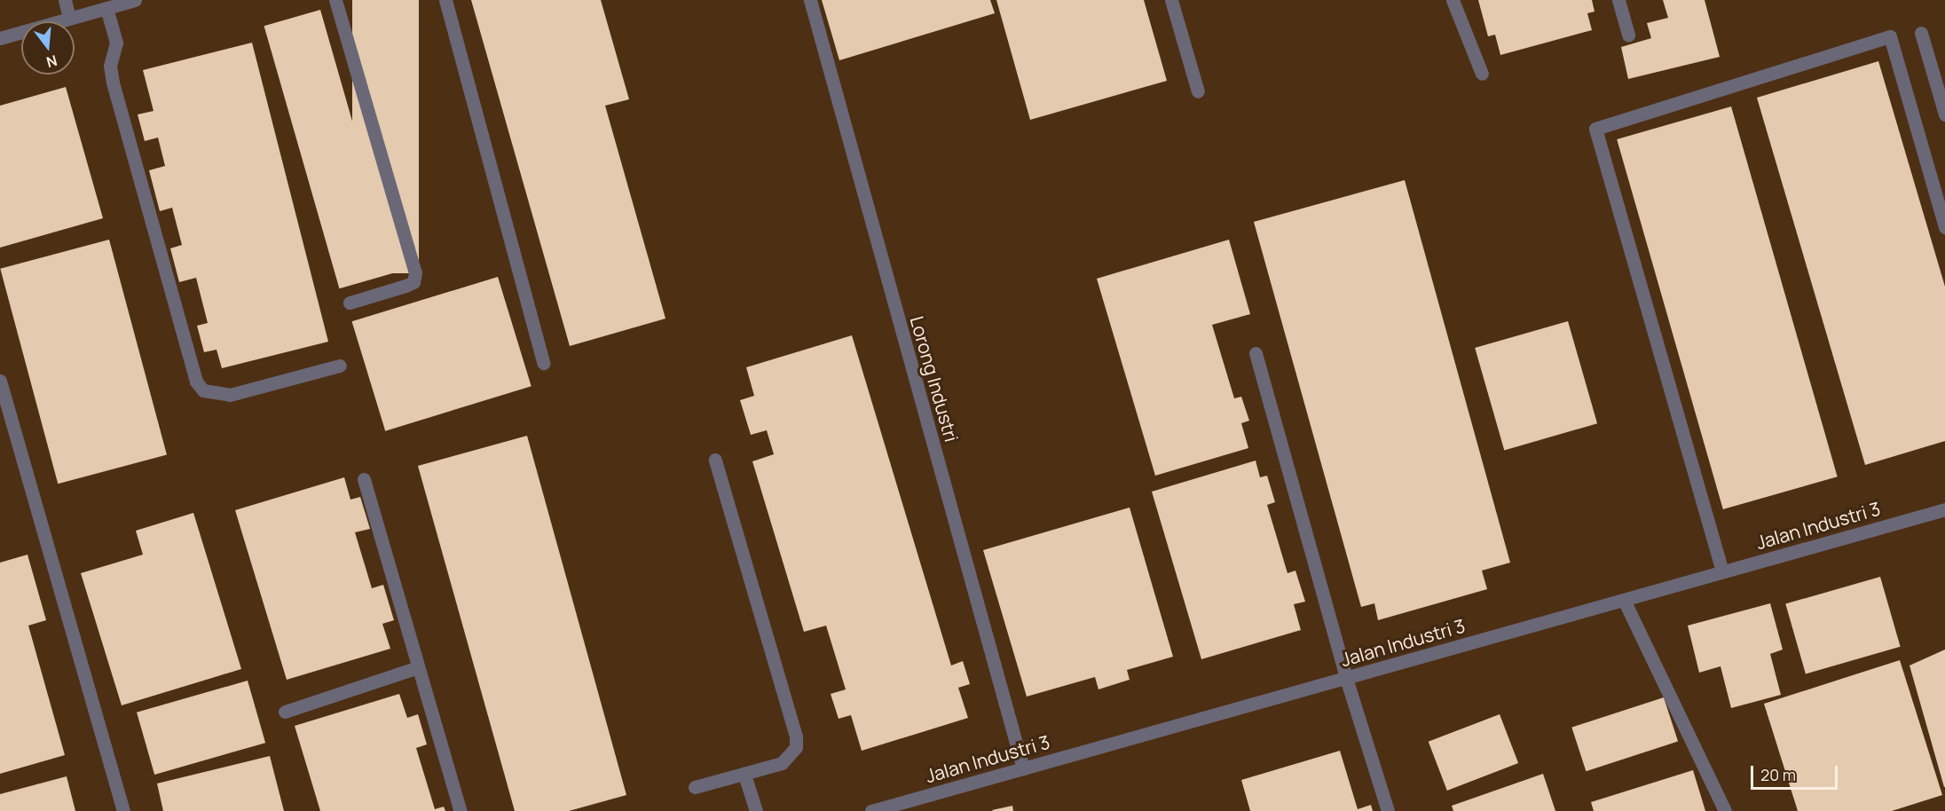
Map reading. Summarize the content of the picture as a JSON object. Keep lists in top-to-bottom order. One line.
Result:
{"streets":{"street":["Lorong Industri","Jalan Industri 3"]},"crossings":[["Lorong Industri","Jalan Industri 3"]],"scale_bar":"20 m","north":"bottom"}
